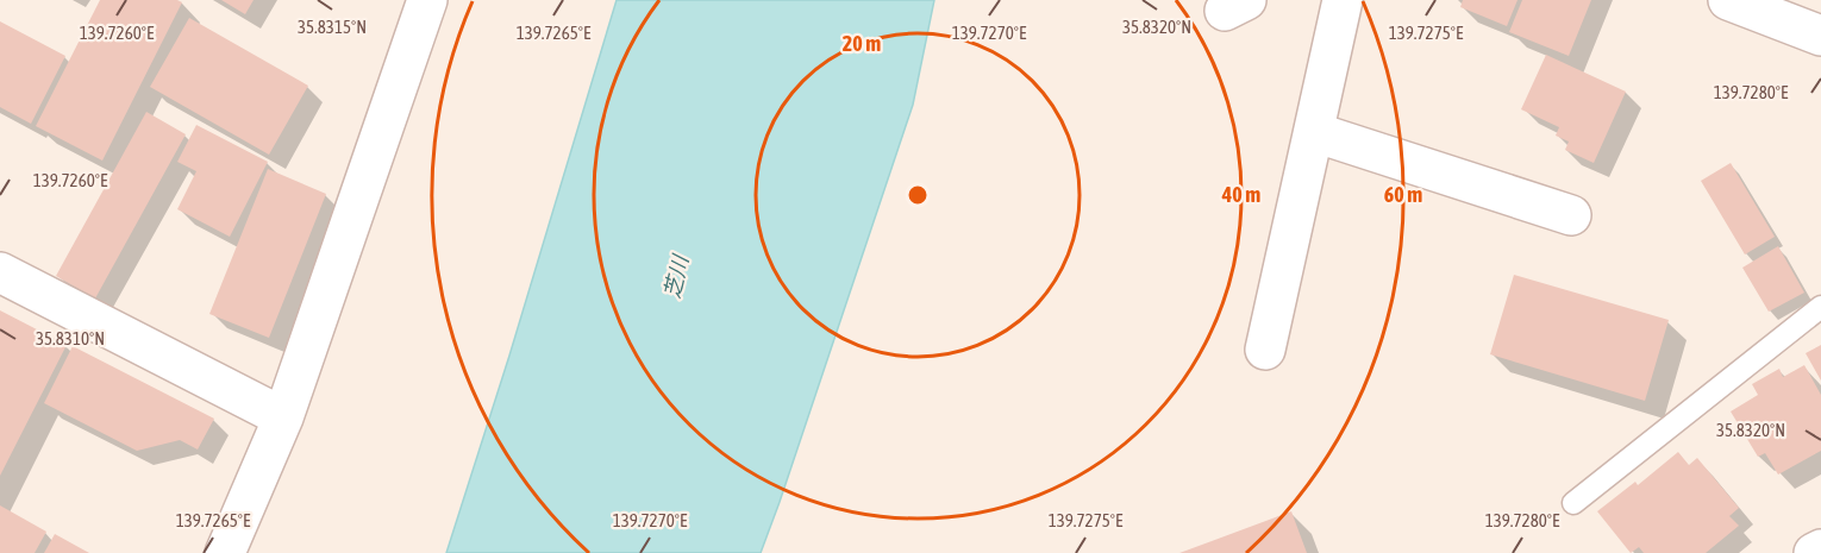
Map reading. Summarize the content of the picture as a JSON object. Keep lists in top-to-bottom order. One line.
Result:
{"water":["芝川"],"coordinates":["35.8315°N","35.8320°N","139.7265°E","139.7275°E","139.7260°E","139.7270°E","139.7280°E","35.8310°N"],"rings":["20 m","40 m","60 m"]}
